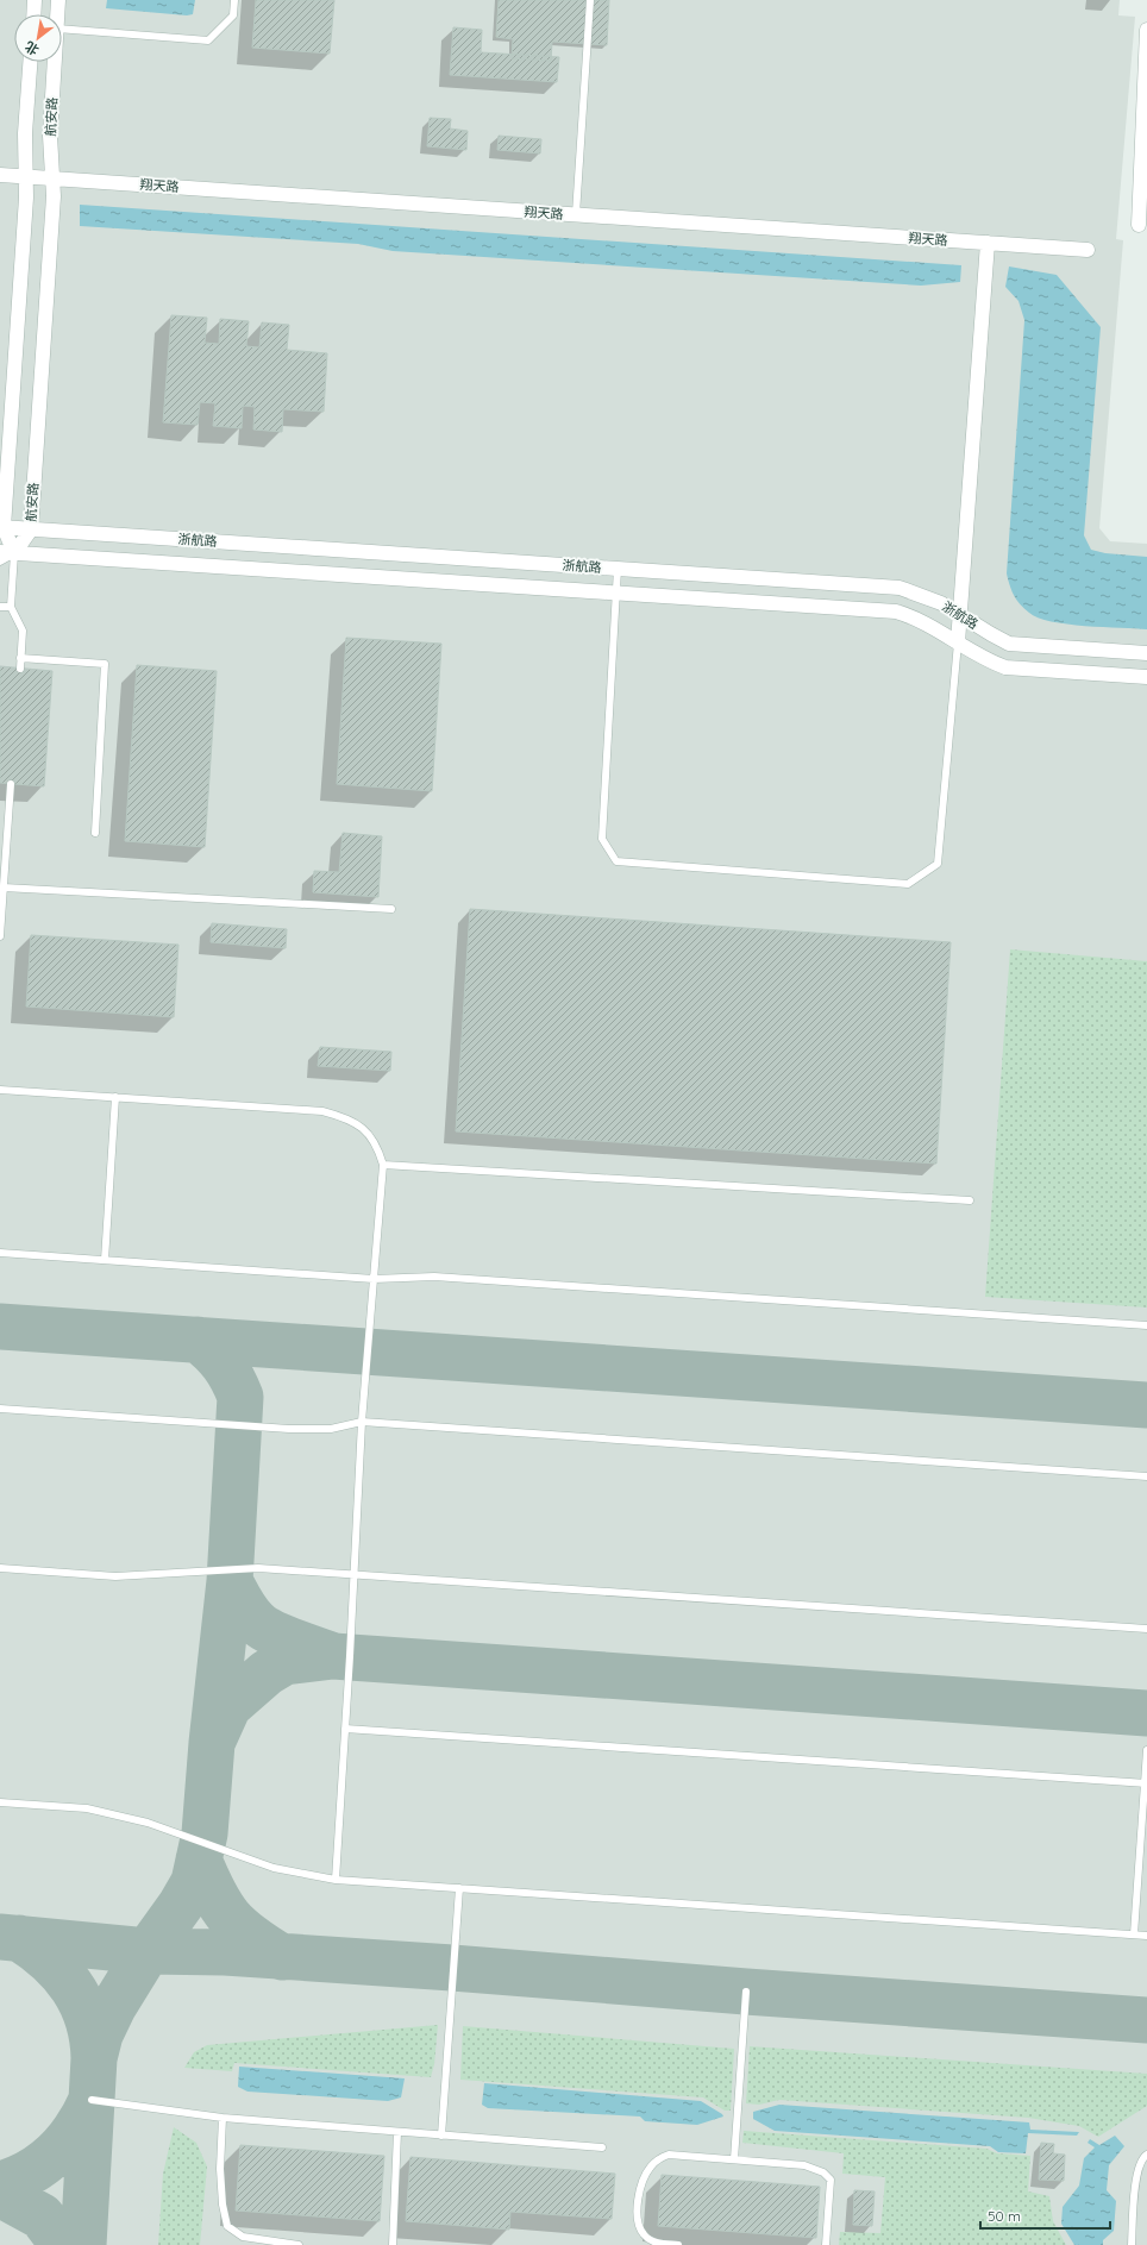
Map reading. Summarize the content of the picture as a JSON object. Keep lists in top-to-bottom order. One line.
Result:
{"streets":{"street":["航安路","翔天路","浙航路"]},"crossings":[["航安路","翔天路"],["航安路","浙航路"]],"scale_bar":"50 m","north":"bottom left"}
